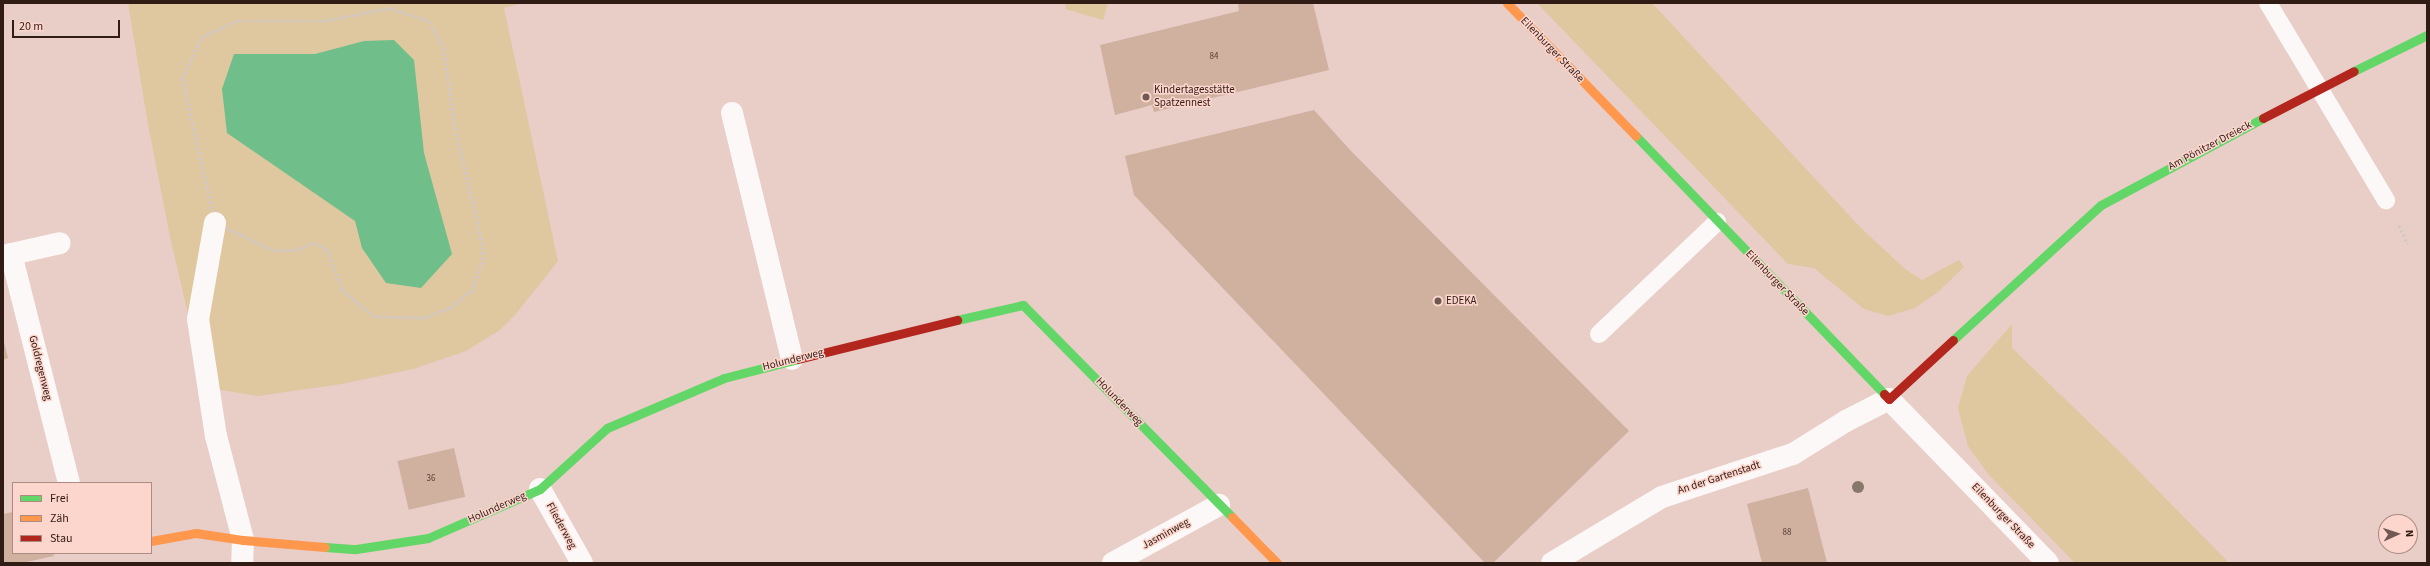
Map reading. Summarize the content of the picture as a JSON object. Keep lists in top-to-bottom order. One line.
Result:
{"streets":{"street":["Eilenburger Straße","Am Pönitzer Dreieck","Holunderweg","Goldregenweg","An der Gartenstadt","Fliederweg","Jasminweg"]},"crossings":[["Eilenburger Straße","Am Pönitzer Dreieck"],["Eilenburger Straße","An der Gartenstadt"],["Am Pönitzer Dreieck","An der Gartenstadt"],["Holunderweg","Fliederweg"],["Holunderweg","Jasminweg"]],"places":["Kindertagesstätte Spatzennest","EDEKA"],"house_numbers":["84","36","88"],"legend":["Frei","Zäh","Stau"],"scale_bar":"20 m","north":"right"}
